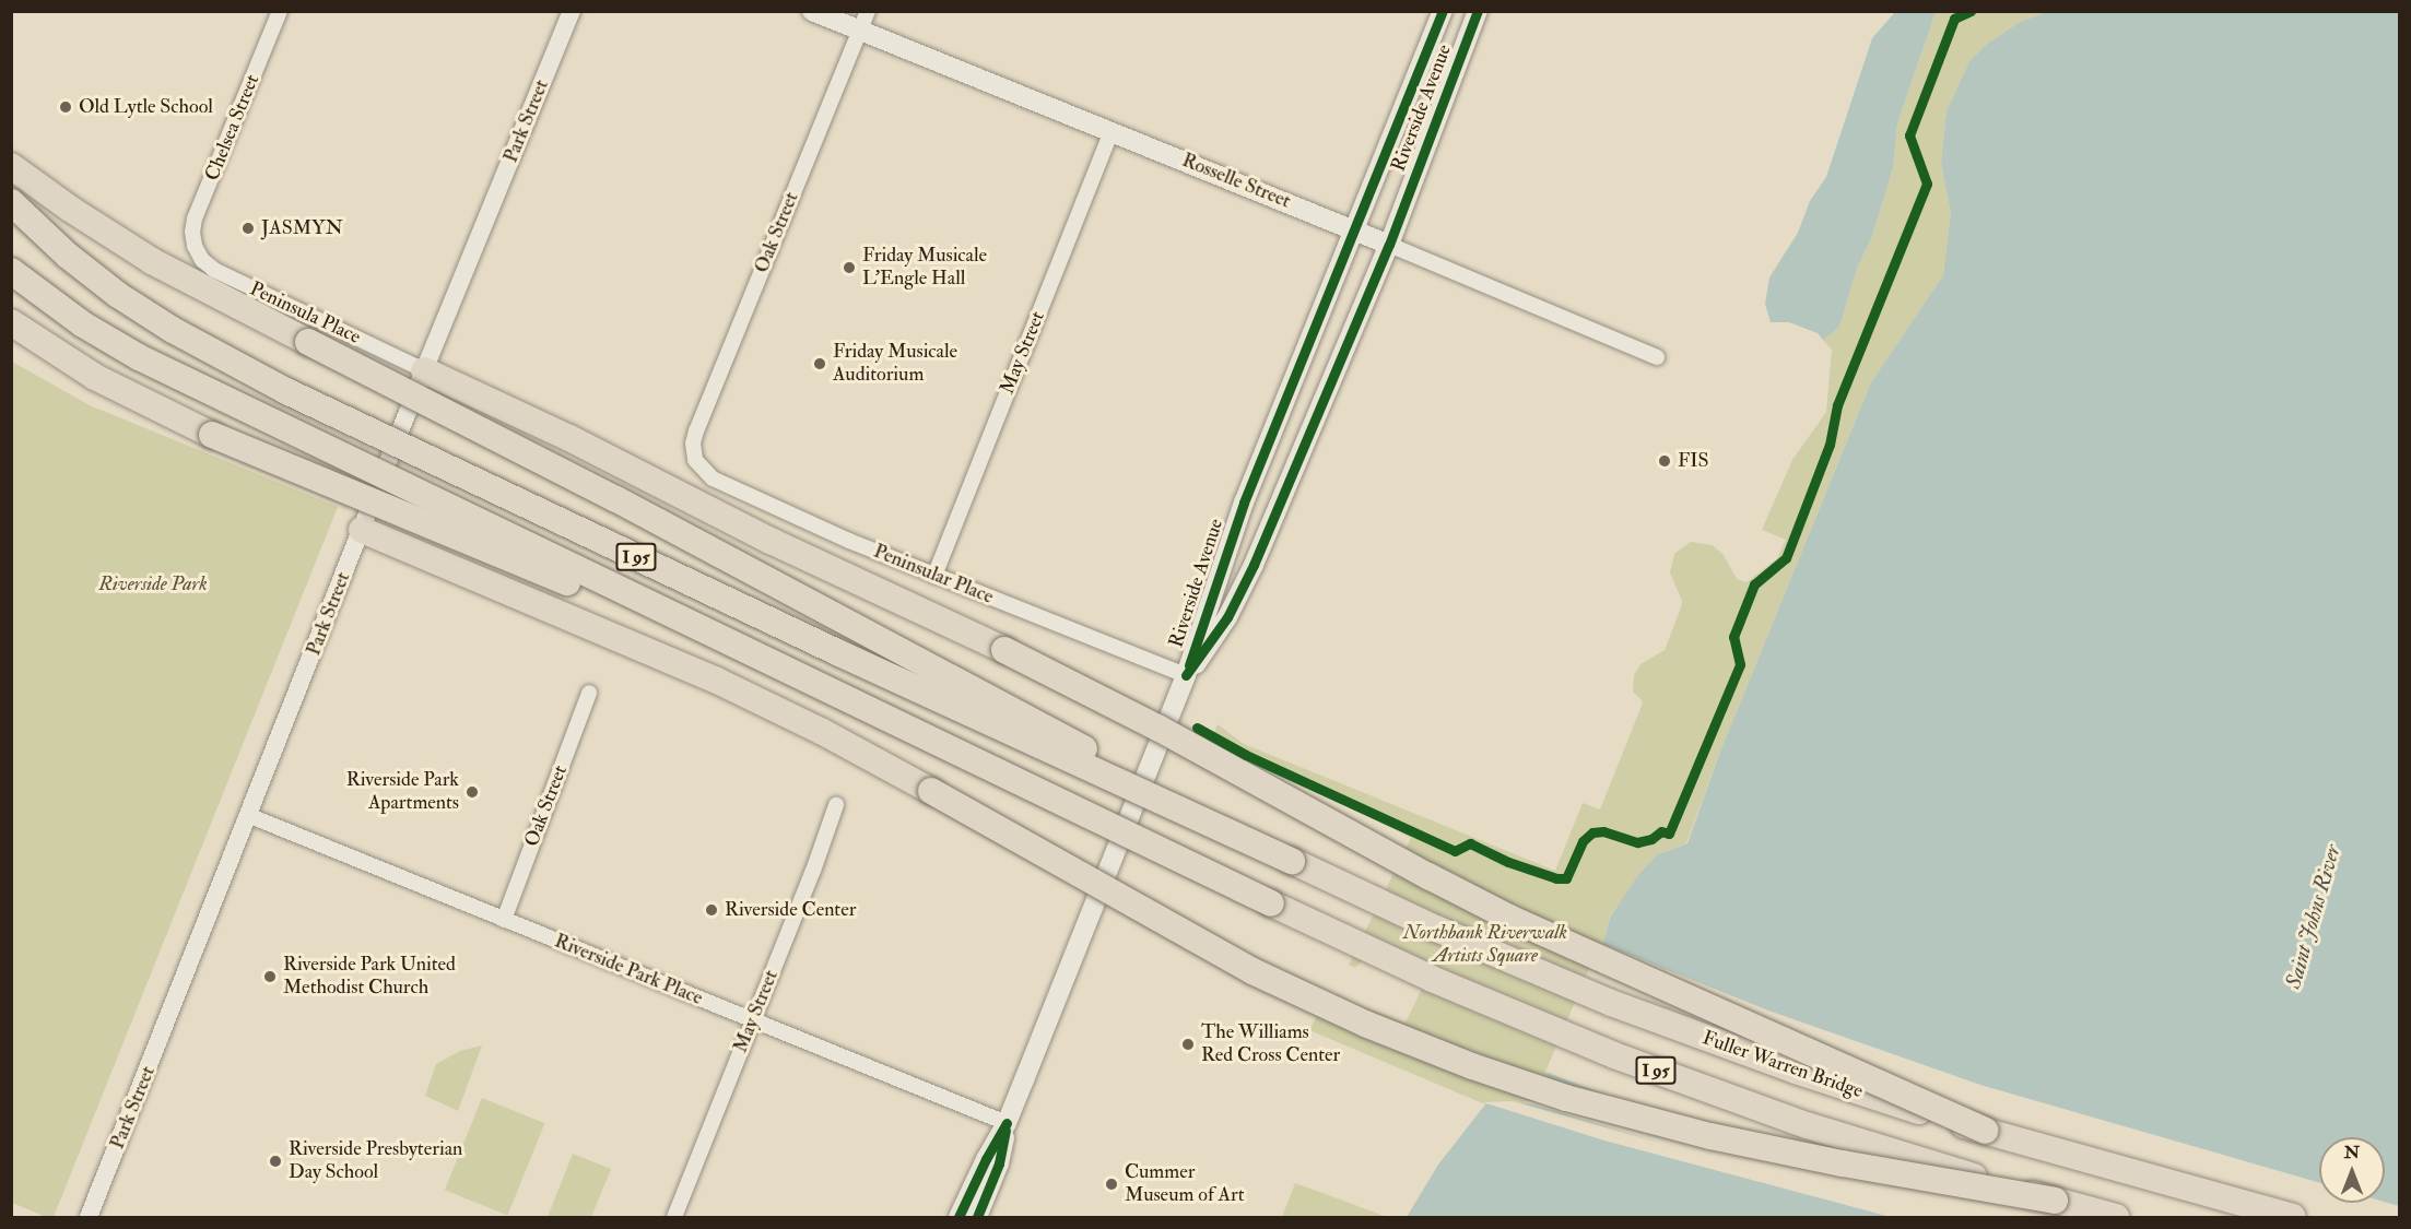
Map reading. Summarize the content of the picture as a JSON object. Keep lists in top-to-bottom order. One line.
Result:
{"streets":{"highway":["I 95","Fuller Warren Bridge"],"main road":["Riverside Avenue","Rosselle Street"],"street":["Park Street","Chelsea Street","Oak Street","Peninsula Place","May Street","Peninsular Place","Riverside Park Place"]},"crossings":[["Riverside Avenue","Rosselle Street"],["Riverside Avenue","Peninsular Place"],["Riverside Avenue","Riverside Park Place"],["Park Street","Peninsula Place"],["Park Street","Riverside Park Place"],["Chelsea Street","Peninsula Place"],["Rosselle Street","Oak Street"],["Rosselle Street","May Street"],["Oak Street","Peninsular Place"],["Oak Street","Riverside Park Place"],["May Street","Peninsular Place"],["May Street","Riverside Park Place"],["I 95","Fuller Warren Bridge"]],"water":["Saint Johns River"],"parks":["Riverside Park","Northbank Riverwalk Artists Square"],"places":["Old Lytle School","JASMYN","Friday Musicale L'Engle Hall","Friday Musicale Auditorium","FIS","Riverside Park Apartments","Riverside Center","Riverside Park United Methodist Church","The Williams Red Cross Center","Riverside Presbyterian Day School","Cummer Museum of Art"],"north":"top"}
